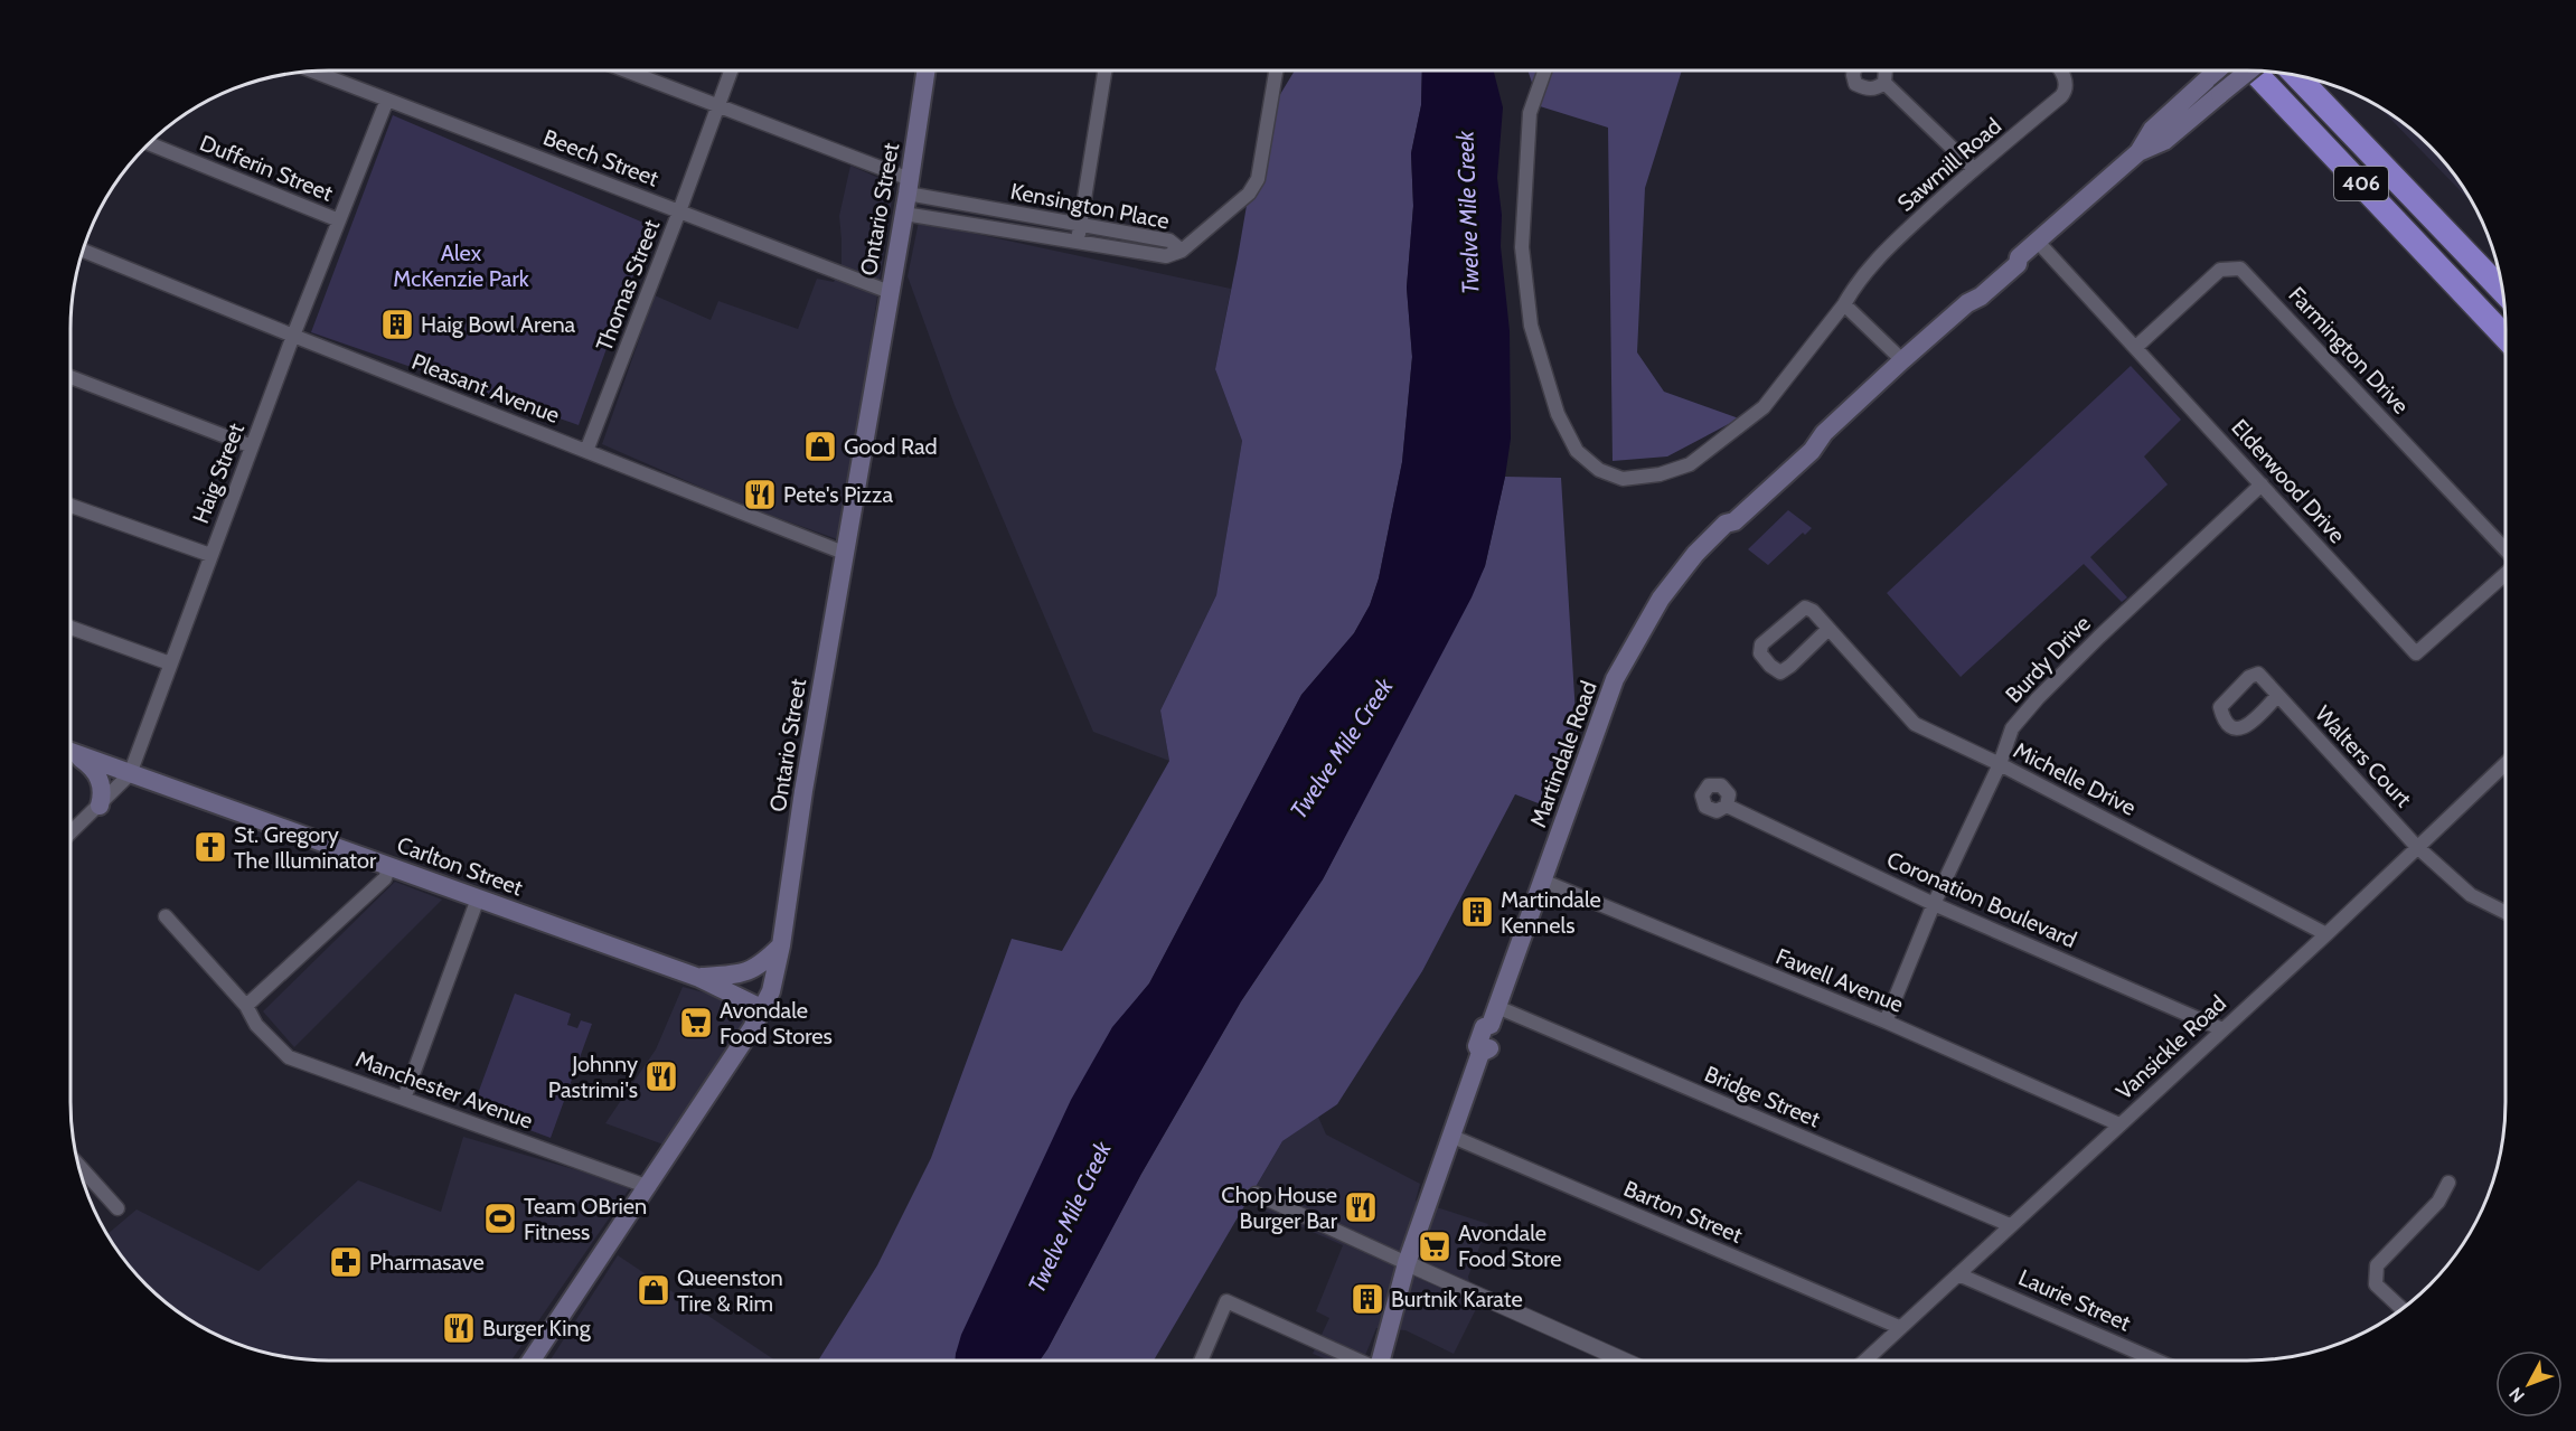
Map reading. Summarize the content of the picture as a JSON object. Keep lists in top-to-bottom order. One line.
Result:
{"streets":{"highway":["406"],"main road":["Ontario Street","Martindale Road","Carlton Street"],"street":["Beech Street","Sawmill Road","Dufferin Street","Kensington Place","Thomas Street","Farmington Drive","Pleasant Avenue","Haig Street","Elderwood Drive","Burdy Drive","Walters Court","Michelle Drive","Coronation Boulevard","Fawell Avenue","Vansickle Road","Manchester Avenue","Bridge Street","Barton Street","Laurie Street"]},"crossings":[["Beech Street","Ontario Street"],["Beech Street","Thomas Street"],["Beech Street","Haig Street"],["Dufferin Street","Haig Street"],["Kensington Place","Ontario Street"],["Kensington Place","Thomas Street"],["Ontario Street","Pleasant Avenue"],["Ontario Street","Carlton Street"],["Ontario Street","Manchester Avenue"],["Thomas Street","Pleasant Avenue"],["Farmington Drive","Elderwood Drive"],["Pleasant Avenue","Haig Street"],["Haig Street","Carlton Street"],["Elderwood Drive","Burdy Drive"],["Elderwood Drive","Martindale Road"],["Burdy Drive","Michelle Drive"],["Burdy Drive","Coronation Boulevard"],["Burdy Drive","Fawell Avenue"],["Martindale Road","Fawell Avenue"],["Martindale Road","Bridge Street"],["Martindale Road","Barton Street"],["Walters Court","Vansickle Road"],["Michelle Drive","Vansickle Road"],["Coronation Boulevard","Vansickle Road"],["Fawell Avenue","Vansickle Road"],["Vansickle Road","Bridge Street"],["Vansickle Road","Barton Street"],["Vansickle Road","Laurie Street"]],"water":["Twelve Mile Creek"],"parks":["Alex McKenzie Park"],"places":{"building":["Haig Bowl Arena","Martindale Kennels","Burtnik Karate"],"shop":["Good Rad","Queenston Tire & Rim"],"restaurant":["Pete's Pizza","Johnny Pastrimi's","Chop House Burger Bar","Burger King"],"church":["St. Gregory The Illuminator"],"supermarket":["Avondale Food Stores","Avondale Food Store"],"sports":["Team OBrien Fitness"],"pharmacy":["Pharmasave"]},"north":"bottom left"}
